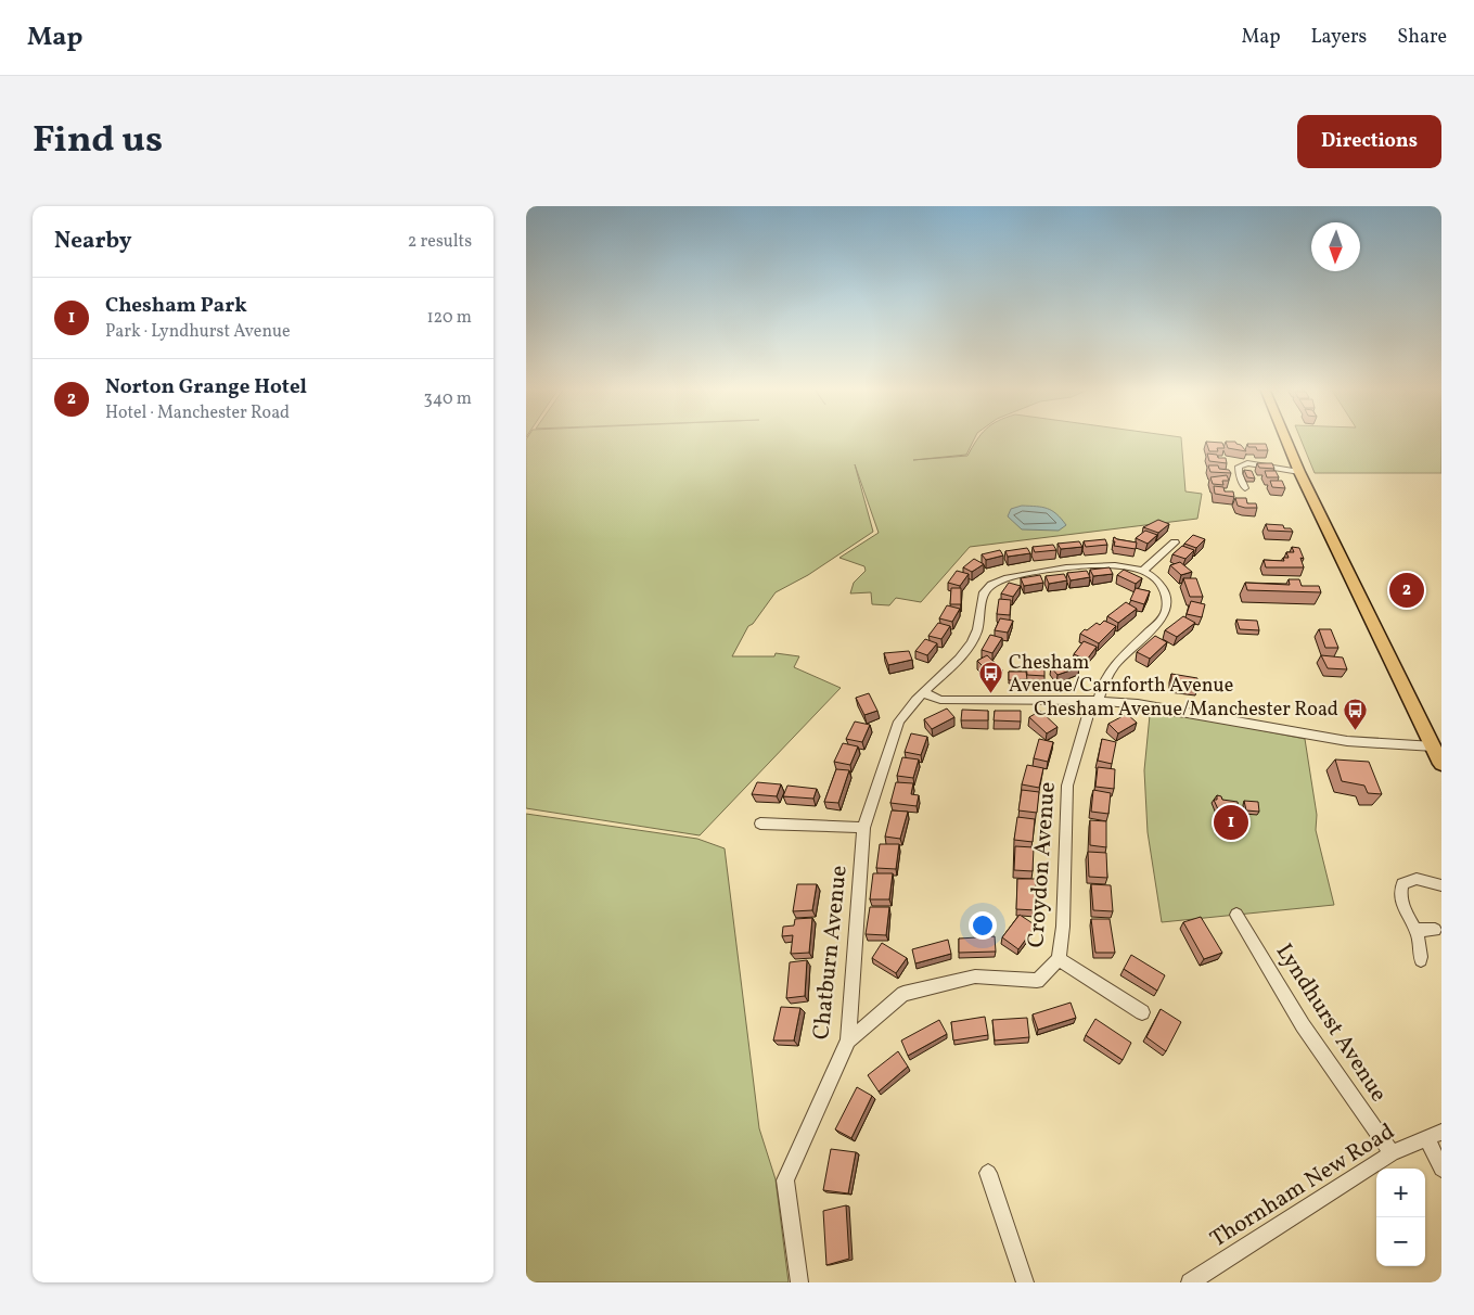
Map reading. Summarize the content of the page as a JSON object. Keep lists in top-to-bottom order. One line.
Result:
{"streets":{"street":["Croydon Avenue","Chatburn Avenue","Lyndhurst Avenue","Thornham New Road"]},"crossings":[["Croydon Avenue","Chatburn Avenue"],["Lyndhurst Avenue","Thornham New Road"]],"places":{"bus stop":["Chesham Avenue/Carnforth Avenue","Chesham Avenue/Manchester Road"]},"north":"bottom","page":{"header":"Map","nav":["Map","Layers","Share"],"title":"Find us","buttons":"Directions","heading":["Nearby","2 results"],"list":[{"mark":"1","name":"Chesham Park","note":"Park · Lyndhurst Avenue","value":"120 m"},{"mark":"2","name":"Norton Grange Hotel","note":"Hotel · Manchester Road","value":"340 m"}],"pins":["2","1"],"map_buttons":["+","−"]}}
